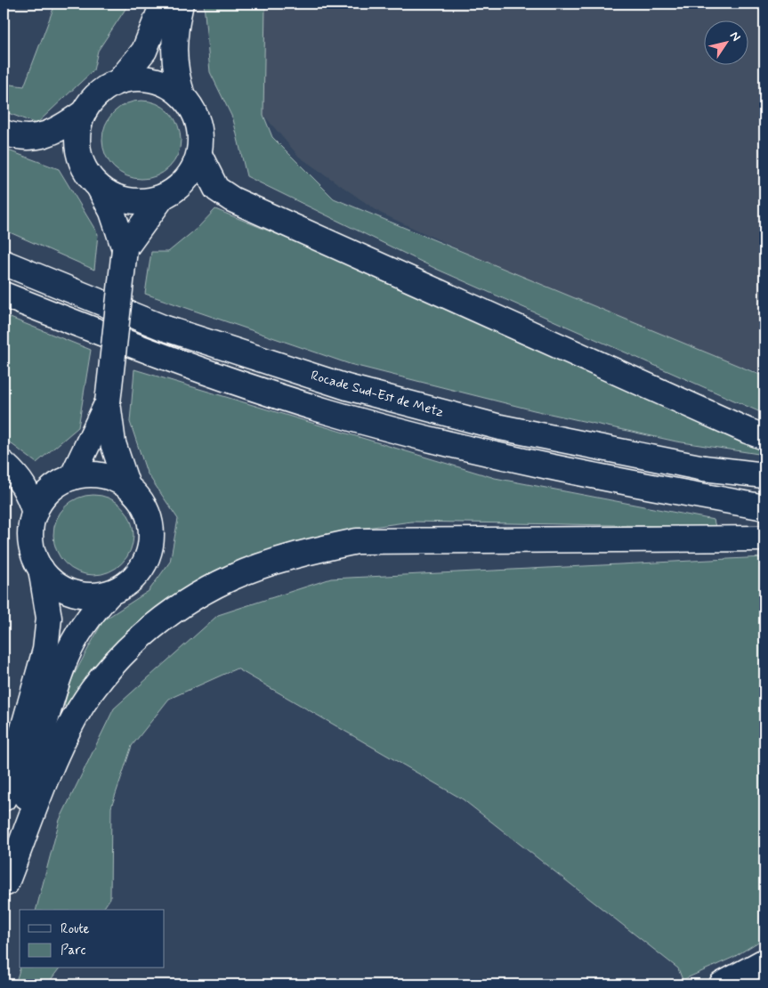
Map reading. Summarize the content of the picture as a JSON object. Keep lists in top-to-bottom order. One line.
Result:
{"streets":{"main road":["Rocade Sud-Est de Metz"]},"legend":["Route","Parc"],"north":"top right"}
